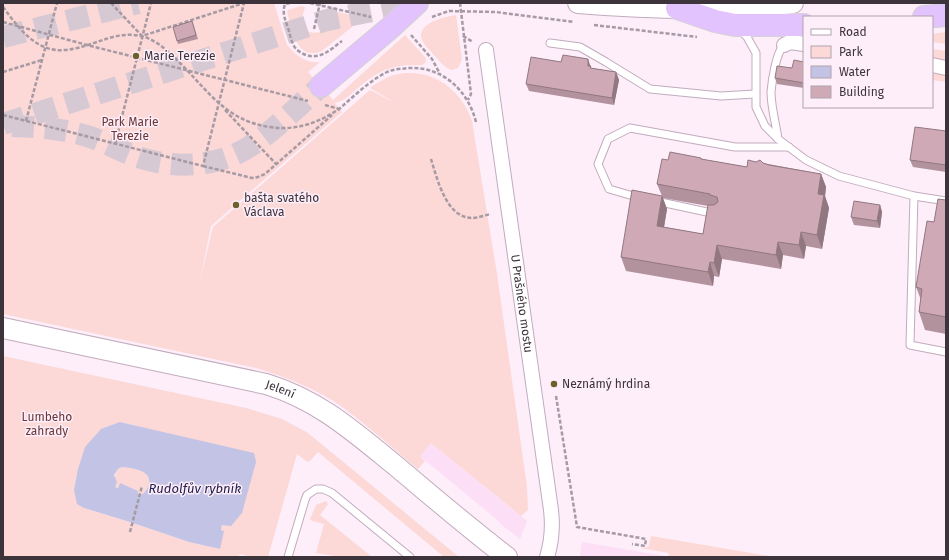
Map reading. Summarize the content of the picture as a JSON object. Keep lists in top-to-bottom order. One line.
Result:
{"streets":{"main road":["Jelení"],"street":["U Prašného mostu"]},"water":["Rudolfův rybník"],"parks":["Park Marie Terezie","Lumbeho zahrady"],"places":["Marie Terezie","bašta svatého Václava","Neznámý hrdina"],"legend":["Road","Park","Water","Building"]}
